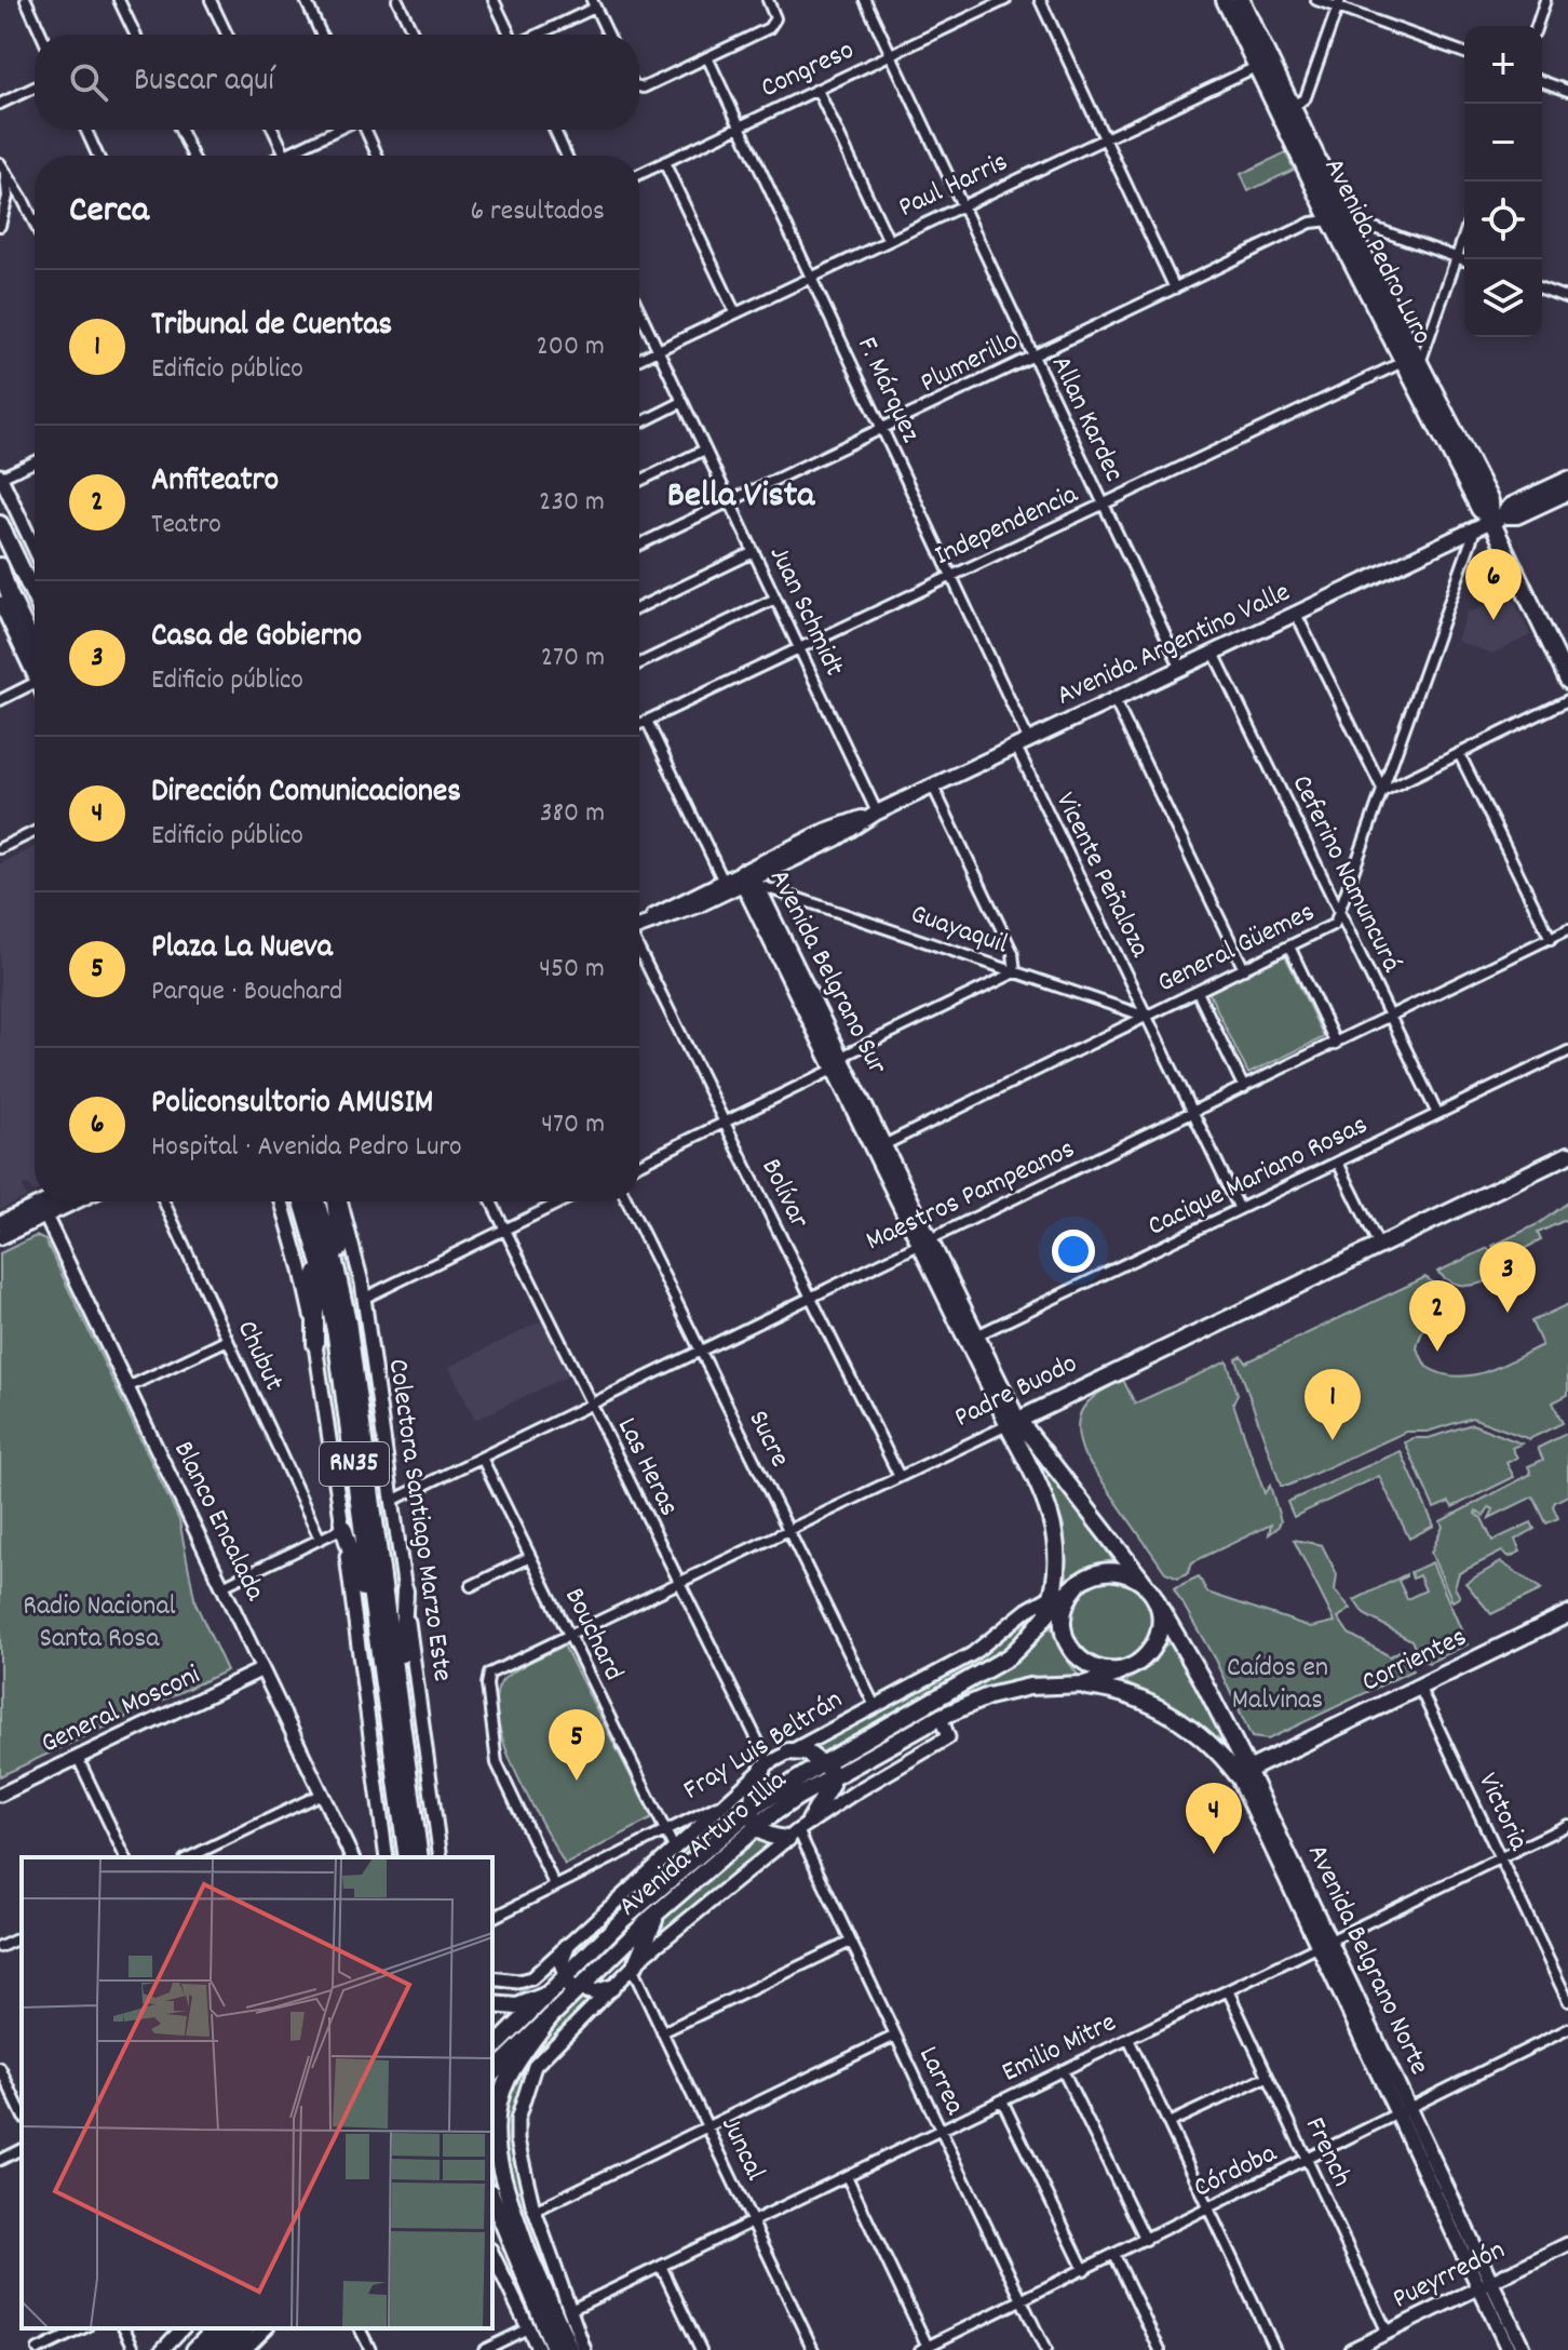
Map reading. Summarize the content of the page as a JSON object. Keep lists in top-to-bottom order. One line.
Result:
{"streets":{"main road":["Avenida Pedro Luro","Avenida Argentino Valle","Avenida Belgrano Sur","Padre Buodo","RN35","Corrientes","Avenida Arturo Illia","Avenida Belgrano Norte"],"street":["Congreso","Paul Harris","Plumerillo","F. Márquez","Allan Kardec","Independencia","Juan Schmidt","Ceferino Namuncurá","Vicente Peñaloza","Guayaquil","General Güemes","Cacique Mariano Rosas","Bolívar","Maestros Pampeanos","Chubut","Sucre","Las Heras","Colectora Santiago Marzo Este","Blanco Encalada","Bouchard","General Mosconi","Fray Luis Beltrán","Victoria","Emilio Mitre","Larrea","Juncal","French","Córdoba","Pueyrredón"]},"crossings":[["Congreso","F. Márquez"],["Congreso","Allan Kardec"],["Paul Harris","Avenida Pedro Luro"],["Paul Harris","F. Márquez"],["Paul Harris","Allan Kardec"],["Paul Harris","Juan Schmidt"],["Avenida Pedro Luro","Plumerillo"],["Avenida Pedro Luro","Independencia"],["Avenida Pedro Luro","Avenida Argentino Valle"],["Plumerillo","F. Márquez"],["Plumerillo","Allan Kardec"],["Plumerillo","Juan Schmidt"],["F. Márquez","Independencia"],["F. Márquez","Avenida Argentino Valle"],["F. Márquez","Vicente Peñaloza"],["Allan Kardec","Independencia"],["Allan Kardec","Avenida Argentino Valle"],["Independencia","Juan Schmidt"],["Juan Schmidt","Avenida Argentino Valle"],["Avenida Argentino Valle","Ceferino Namuncurá"],["Avenida Argentino Valle","Vicente Peñaloza"],["Avenida Argentino Valle","Guayaquil"],["Avenida Argentino Valle","General Güemes"],["Avenida Argentino Valle","Avenida Belgrano Sur"],["Ceferino Namuncurá","General Güemes"],["Ceferino Namuncurá","Cacique Mariano Rosas"],["Ceferino Namuncurá","Maestros Pampeanos"],["Vicente Peñaloza","Guayaquil"],["Vicente Peñaloza","General Güemes"],["Vicente Peñaloza","Cacique Mariano Rosas"],["Vicente Peñaloza","Maestros Pampeanos"],["Guayaquil","General Güemes"],["Guayaquil","Avenida Belgrano Sur"],["General Güemes","Avenida Belgrano Sur"],["Avenida Belgrano Sur","Cacique Mariano Rosas"],["Avenida Belgrano Sur","Maestros Pampeanos"],["Avenida Belgrano Sur","Padre Buodo"],["Avenida Belgrano Sur","Fray Luis Beltrán"],["Avenida Belgrano Sur","Avenida Arturo Illia"],["Avenida Belgrano Sur","Avenida Belgrano Norte"],["Bolívar","Maestros Pampeanos"],["Bolívar","Padre Buodo"],["Maestros Pampeanos","Sucre"],["Maestros Pampeanos","Las Heras"],["Maestros Pampeanos","Colectora Santiago Marzo Este"],["Maestros Pampeanos","Bouchard"],["Padre Buodo","Sucre"],["Padre Buodo","Las Heras"],["Padre Buodo","Bouchard"],["Padre Buodo","Fray Luis Beltrán"],["Sucre","Fray Luis Beltrán"],["Las Heras","Fray Luis Beltrán"],["Blanco Encalada","General Mosconi"],["Bouchard","Fray Luis Beltrán"],["Corrientes","Victoria"],["Corrientes","Avenida Belgrano Norte"],["Fray Luis Beltrán","Avenida Arturo Illia"],["Victoria","Emilio Mitre"],["Avenida Arturo Illia","Avenida Belgrano Norte"],["Avenida Belgrano Norte","Emilio Mitre"],["Avenida Belgrano Norte","Córdoba"],["Avenida Belgrano Norte","Pueyrredón"],["Emilio Mitre","Larrea"],["Emilio Mitre","Juncal"],["Emilio Mitre","French"],["Larrea","Córdoba"],["French","Córdoba"],["French","Pueyrredón"]],"districts":["Bella Vista"],"parks":["Radio Nacional Santa Rosa","Caídos en Malvinas"],"page":{"map_buttons":["+","−"],"search":"Buscar aquí","heading":["Cerca","6 resultados"],"list":[{"mark":"1","name":"Tribunal de Cuentas","note":"Edificio público","value":"200 m"},{"mark":"2","name":"Anfiteatro","note":"Teatro","value":"230 m"},{"mark":"3","name":"Casa de Gobierno","note":"Edificio público","value":"270 m"},{"mark":"4","name":"Dirección Comunicaciones","note":"Edificio público","value":"380 m"},{"mark":"5","name":"Plaza La Nueva","note":"Parque · Bouchard","value":"450 m"},{"mark":"6","name":"Policonsultorio AMUSIM","note":"Hospital · Avenida Pedro Luro","value":"470 m"}],"pins":["6","3","2","1","5","4"]}}
